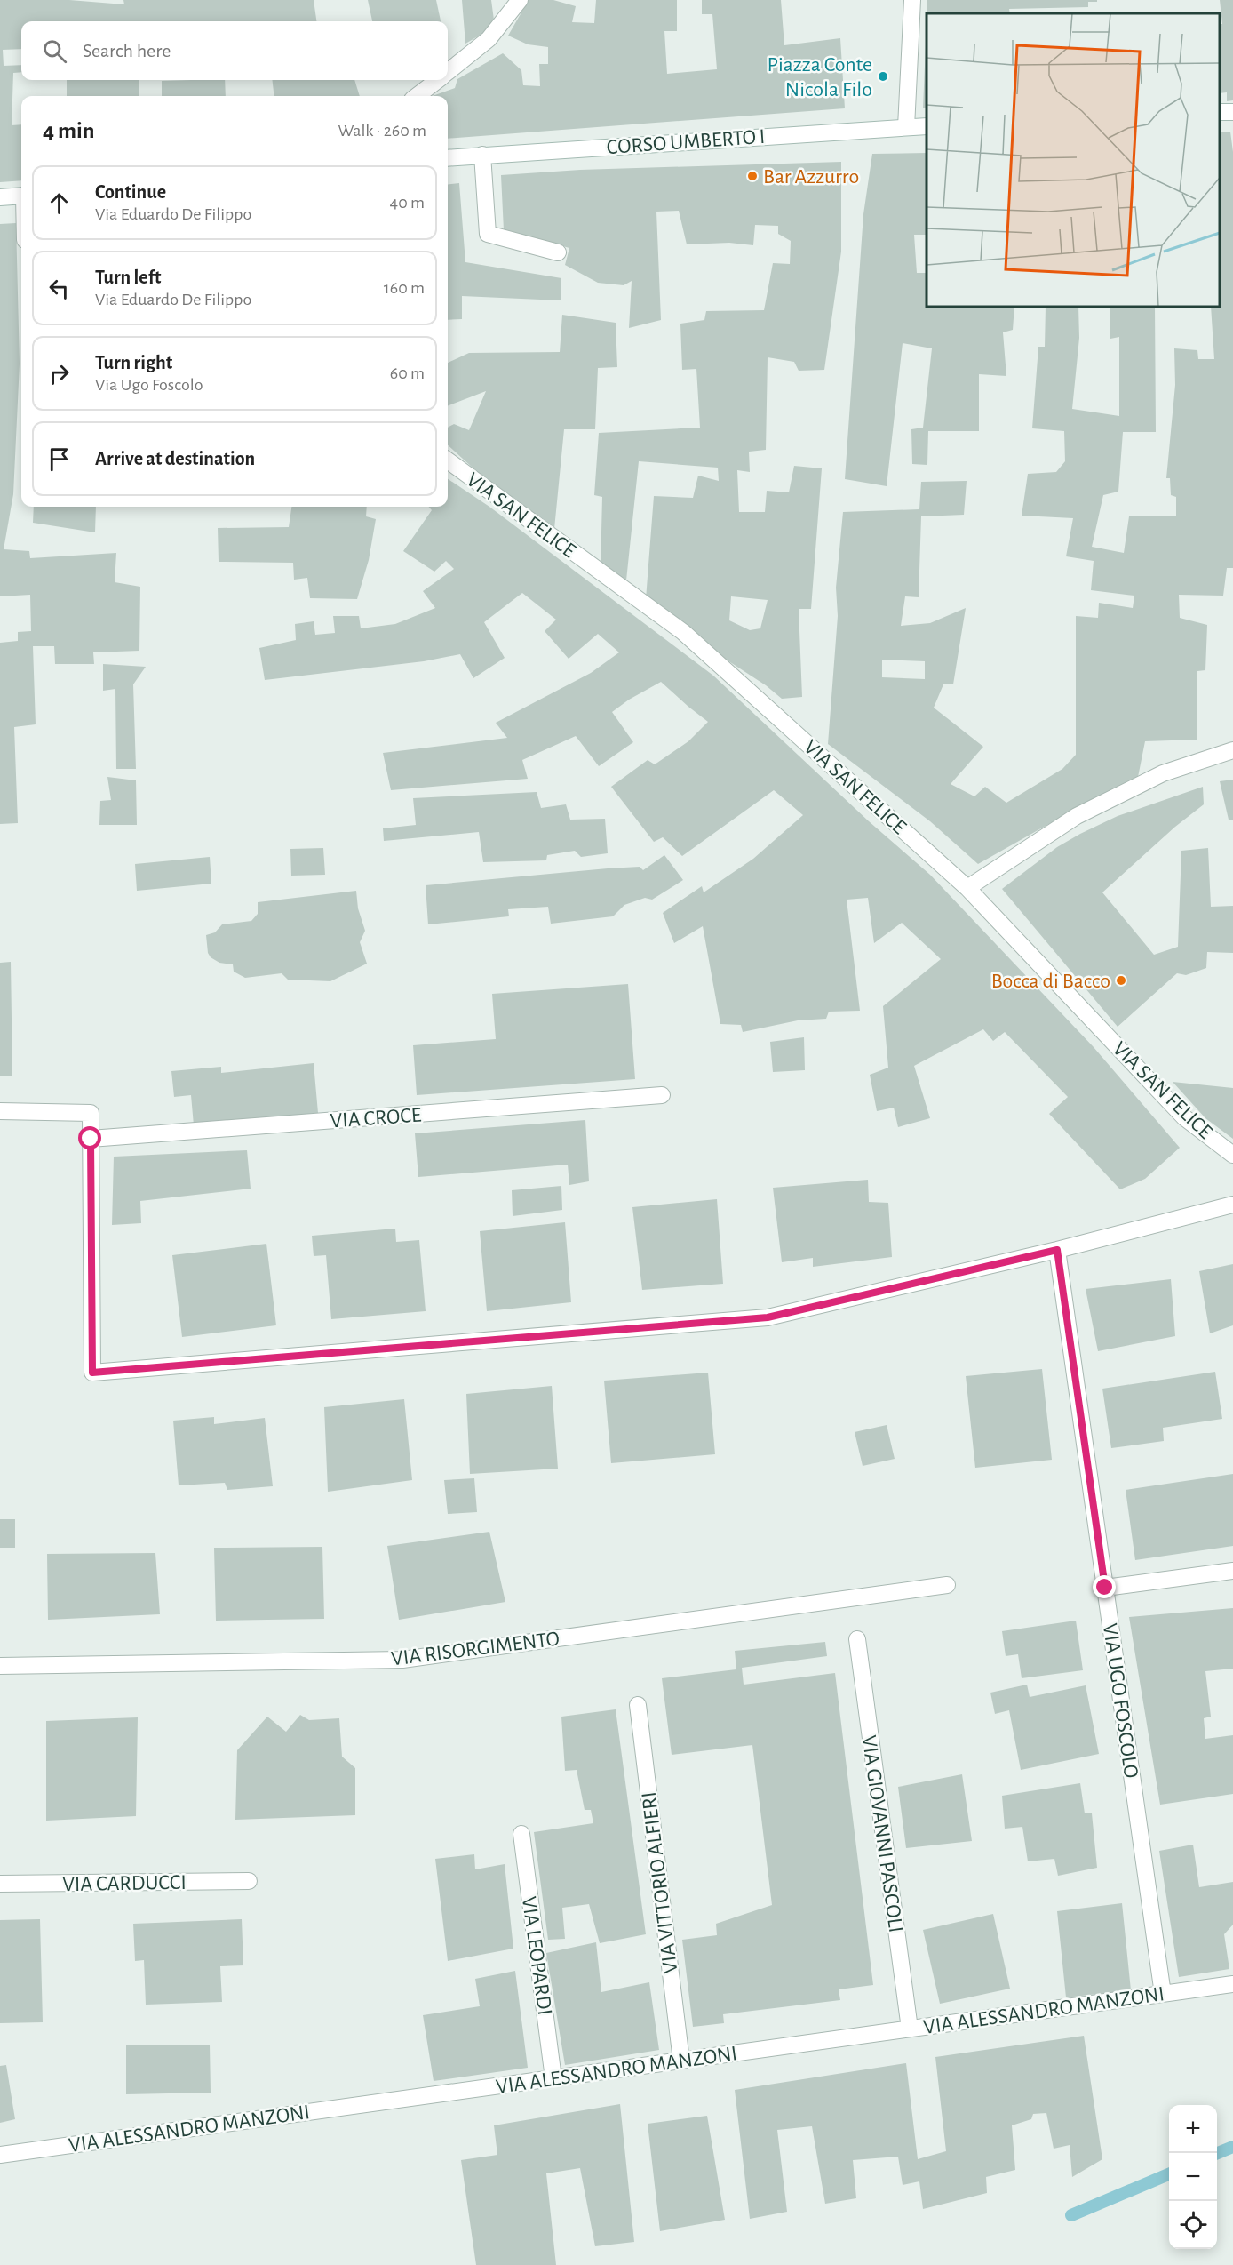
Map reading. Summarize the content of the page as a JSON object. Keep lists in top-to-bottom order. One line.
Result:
{"streets":{"street":["CORSO UMBERTO I","VIA SAN FELICE","VIA CROCE","VIA RISORGIMENTO","VIA UGO FOSCOLO","VIA GIOVANNI PASCOLI","VIA CARDUCCI","VIA VITTORIO ALFIERI","VIA LEOPARDI","VIA ALESSANDRO MANZONI"]},"crossings":[["VIA UGO FOSCOLO","VIA ALESSANDRO MANZONI"],["VIA GIOVANNI PASCOLI","VIA ALESSANDRO MANZONI"],["VIA VITTORIO ALFIERI","VIA ALESSANDRO MANZONI"],["VIA LEOPARDI","VIA ALESSANDRO MANZONI"]],"places":["Piazza Conte Nicola Filo","Bar Azzurro","Bocca di Bacco"],"page":{"search":"Search here","heading":["4 min","Walk · 260 m"],"list":[["Continue","Via Eduardo De Filippo","40 m"],["Turn left","Via Eduardo De Filippo","160 m"],["Turn right","Via Ugo Foscolo","60 m"],"Arrive at destination"],"map_buttons":["+","−"]}}
